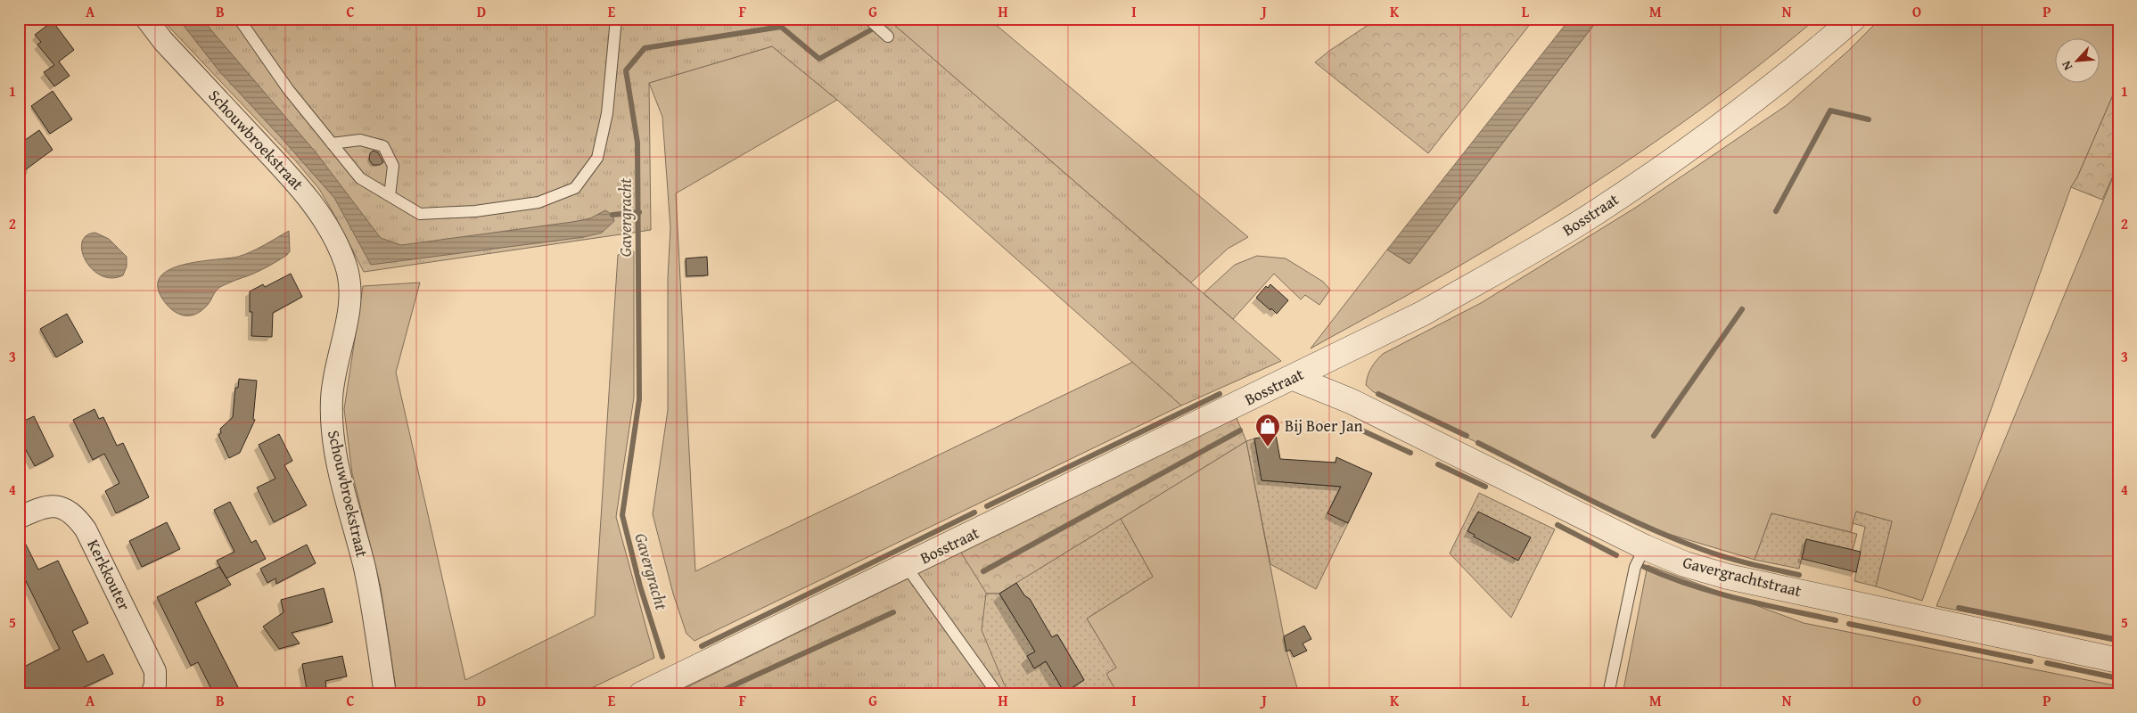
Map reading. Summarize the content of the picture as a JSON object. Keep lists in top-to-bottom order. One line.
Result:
{"streets":{"street":["Schouwbroekstraat","Bosstraat","Kerkkouter","Gavergrachtstraat"]},"crossings":[["Bosstraat","Gavergrachtstraat"]],"water":["Gavergracht"],"places":{"shop":["Bij Boer Jan"]},"north":"bottom left","grid":{"columns":["A","B","C","D","E","F","G","H","I","J","K","L","M","N","O","P"],"rows":["1","2","3","4","5"]}}
